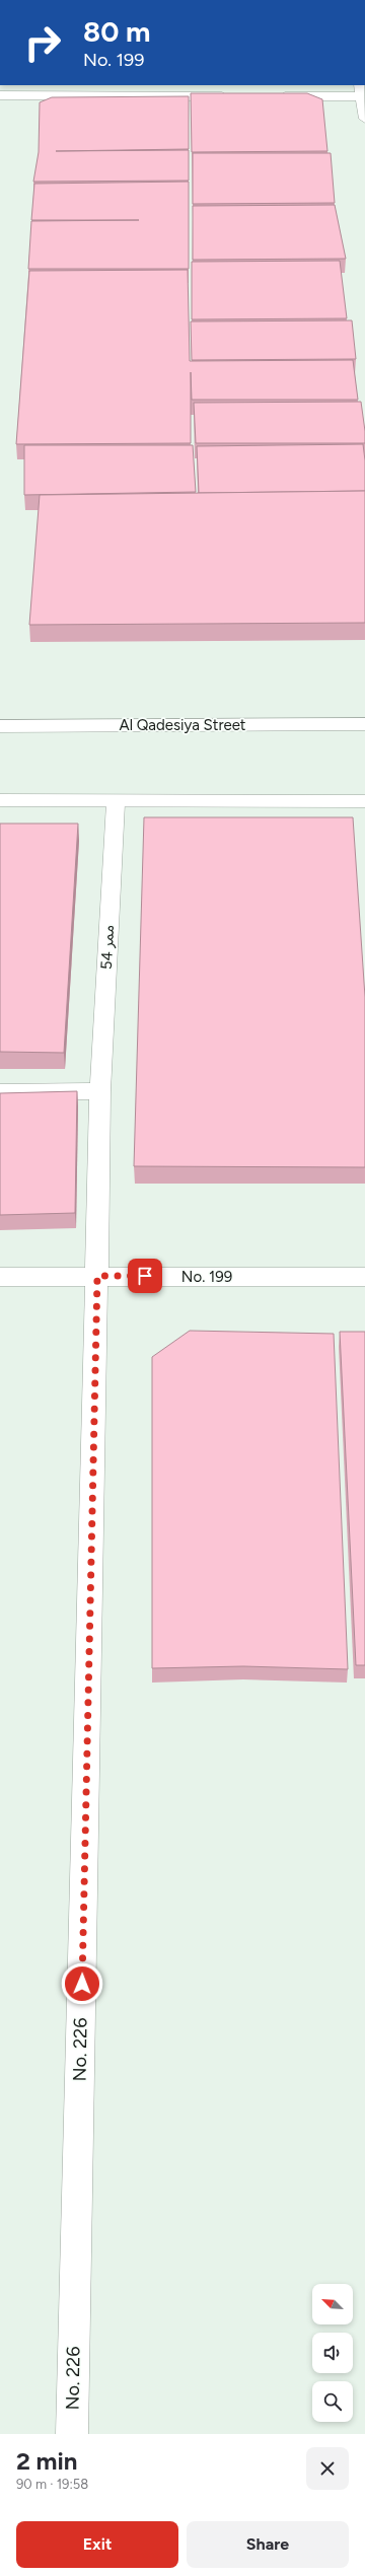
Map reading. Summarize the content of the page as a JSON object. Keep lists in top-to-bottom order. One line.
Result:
{"streets":{"street":["Al Qadesiya Street","ممر 54","No. 199","No. 226"]},"crossings":[["ممر 54","No. 199"],["ممر 54","No. 226"],["No. 199","No. 226"]],"north":"top left","page":{"turn":["80 m","No. 199"],"heading":["2 min","90 m · 19:58"],"buttons":["Exit","Share"]}}
